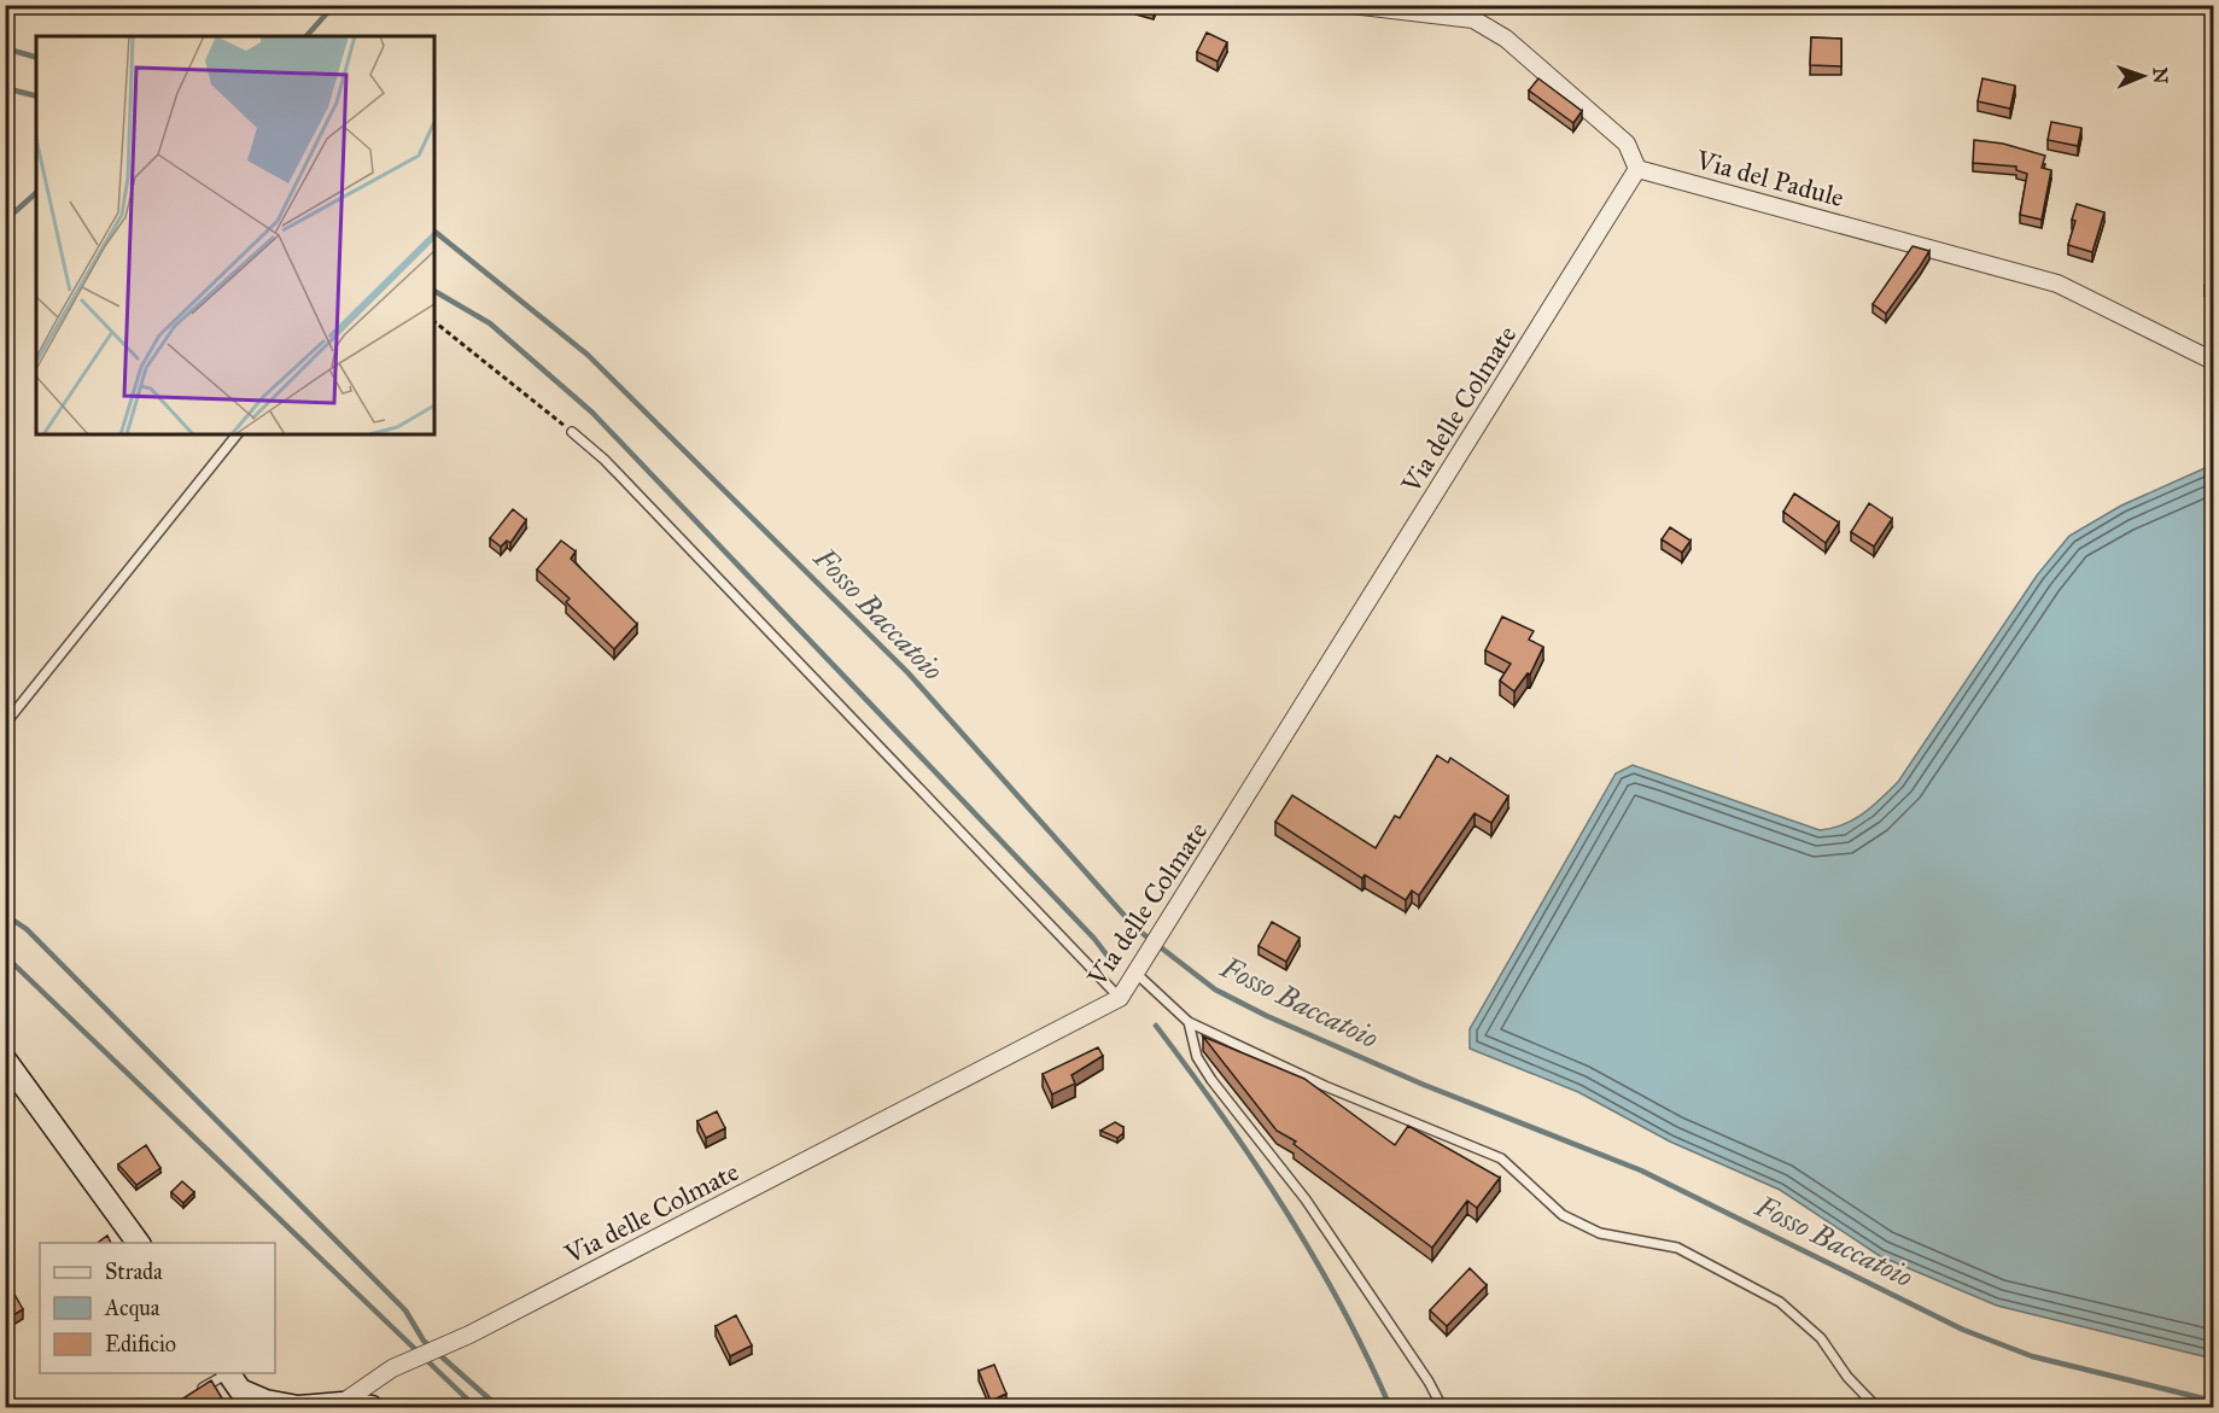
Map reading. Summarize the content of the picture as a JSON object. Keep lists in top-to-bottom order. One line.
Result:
{"streets":{"street":["Via del Padule","Via delle Colmate"]},"crossings":[["Via del Padule","Via delle Colmate"]],"water":["Fosso Baccatoio"],"legend":["Strada","Acqua","Edificio"],"north":"right"}
